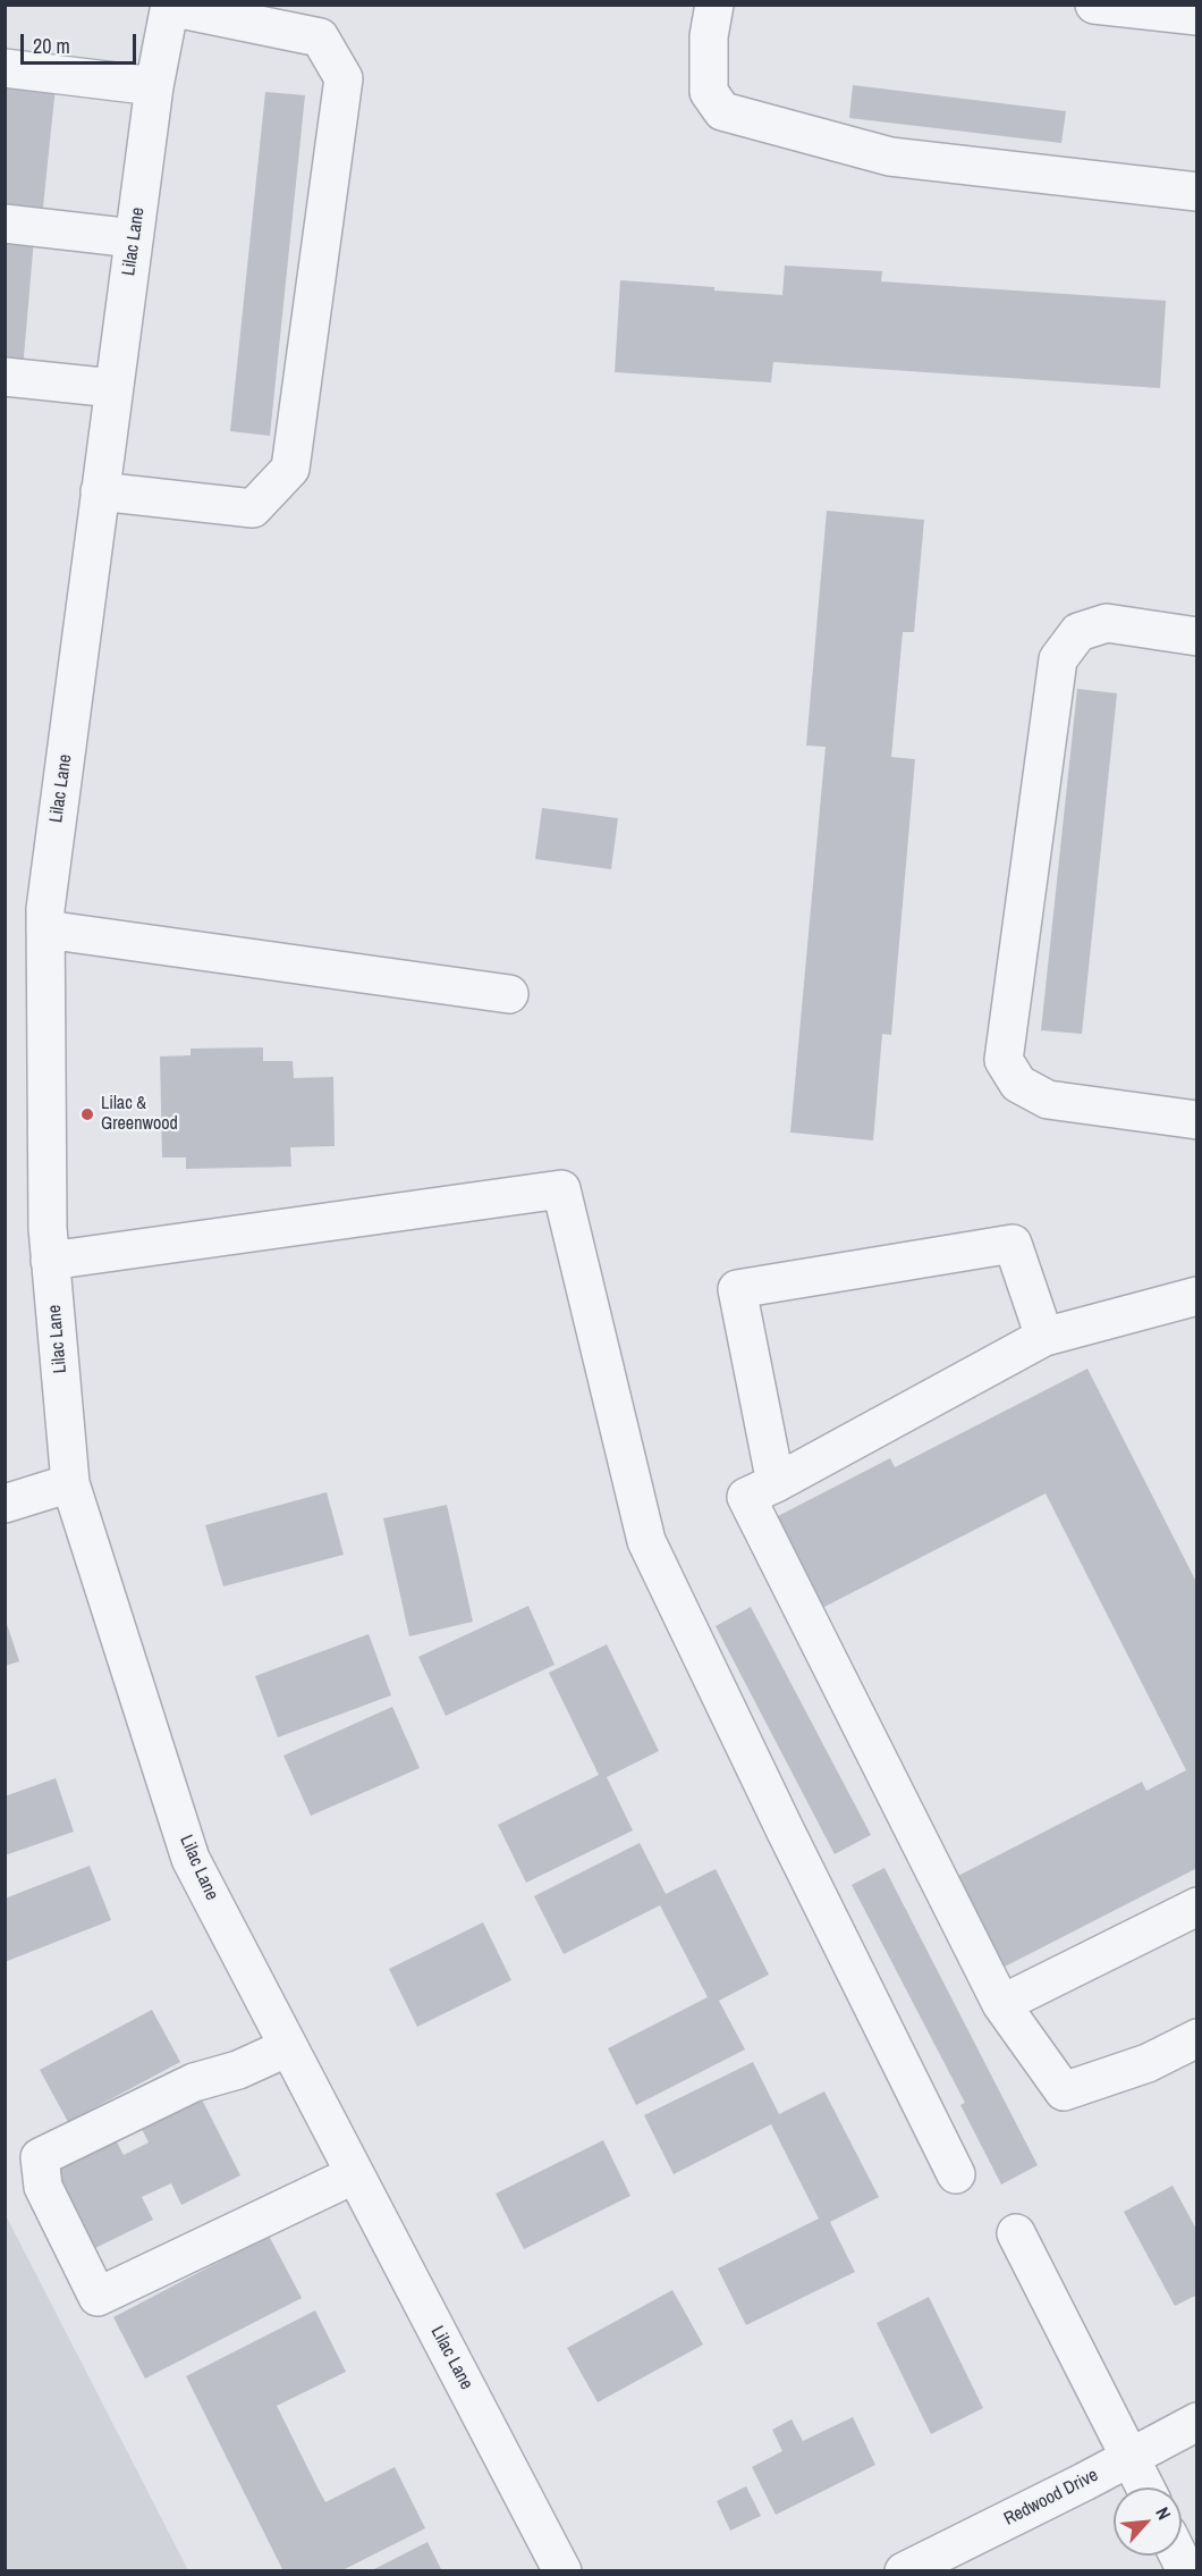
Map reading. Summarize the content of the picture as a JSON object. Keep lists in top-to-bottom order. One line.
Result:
{"streets":{"street":["Lilac Lane","Redwood Drive"]},"places":["Lilac & Greenwood"],"scale_bar":"20 m","north":"top right"}
